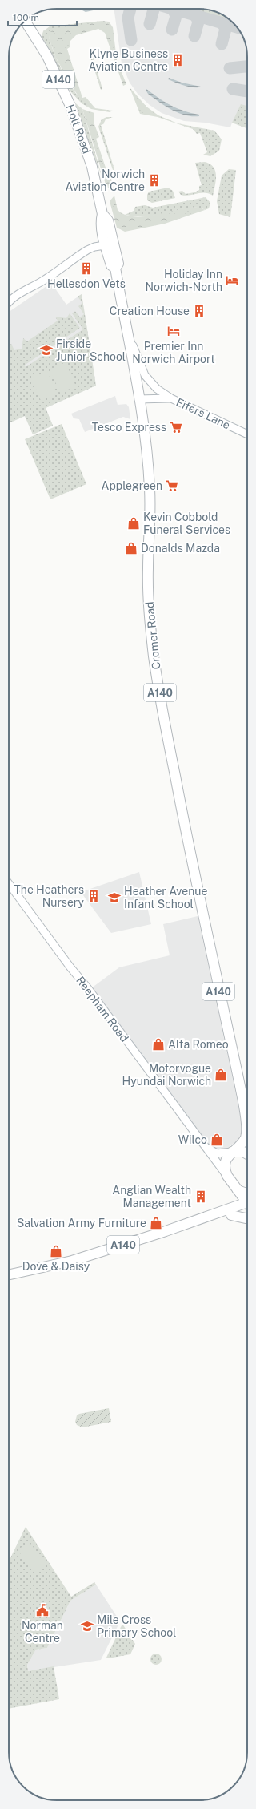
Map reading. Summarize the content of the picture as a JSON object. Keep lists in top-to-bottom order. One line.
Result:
{"streets":{"highway":["A140","Holt Road","Cromer Road","Reepham Road"],"street":["Fifers Lane"]},"crossings":[["A140","Cromer Road"],["A140","Reepham Road"],["Holt Road","Cromer Road"],["Fifers Lane","Cromer Road"],["Cromer Road","Reepham Road"]],"places":{"building":["Klyne Business Aviation Centre","Norwich Aviation Centre","Hellesdon Vets","Creation House","The Heathers Nursery","Anglian Wealth Management"],"hotel":["Holiday Inn Norwich-North","Premier Inn Norwich Airport"],"school or university":["Firside Junior School","Heather Avenue Infant School","Mile Cross Primary School"],"supermarket":["Tesco Express","Applegreen"],"shop":["Kevin Cobbold Funeral Services","Donalds Mazda","Alfa Romeo","Motorvogue Hyundai Norwich","Wilco","Salvation Army Furniture","Dove & Daisy"],"public building":["Norman Centre"]},"scale_bar":"100 m"}
